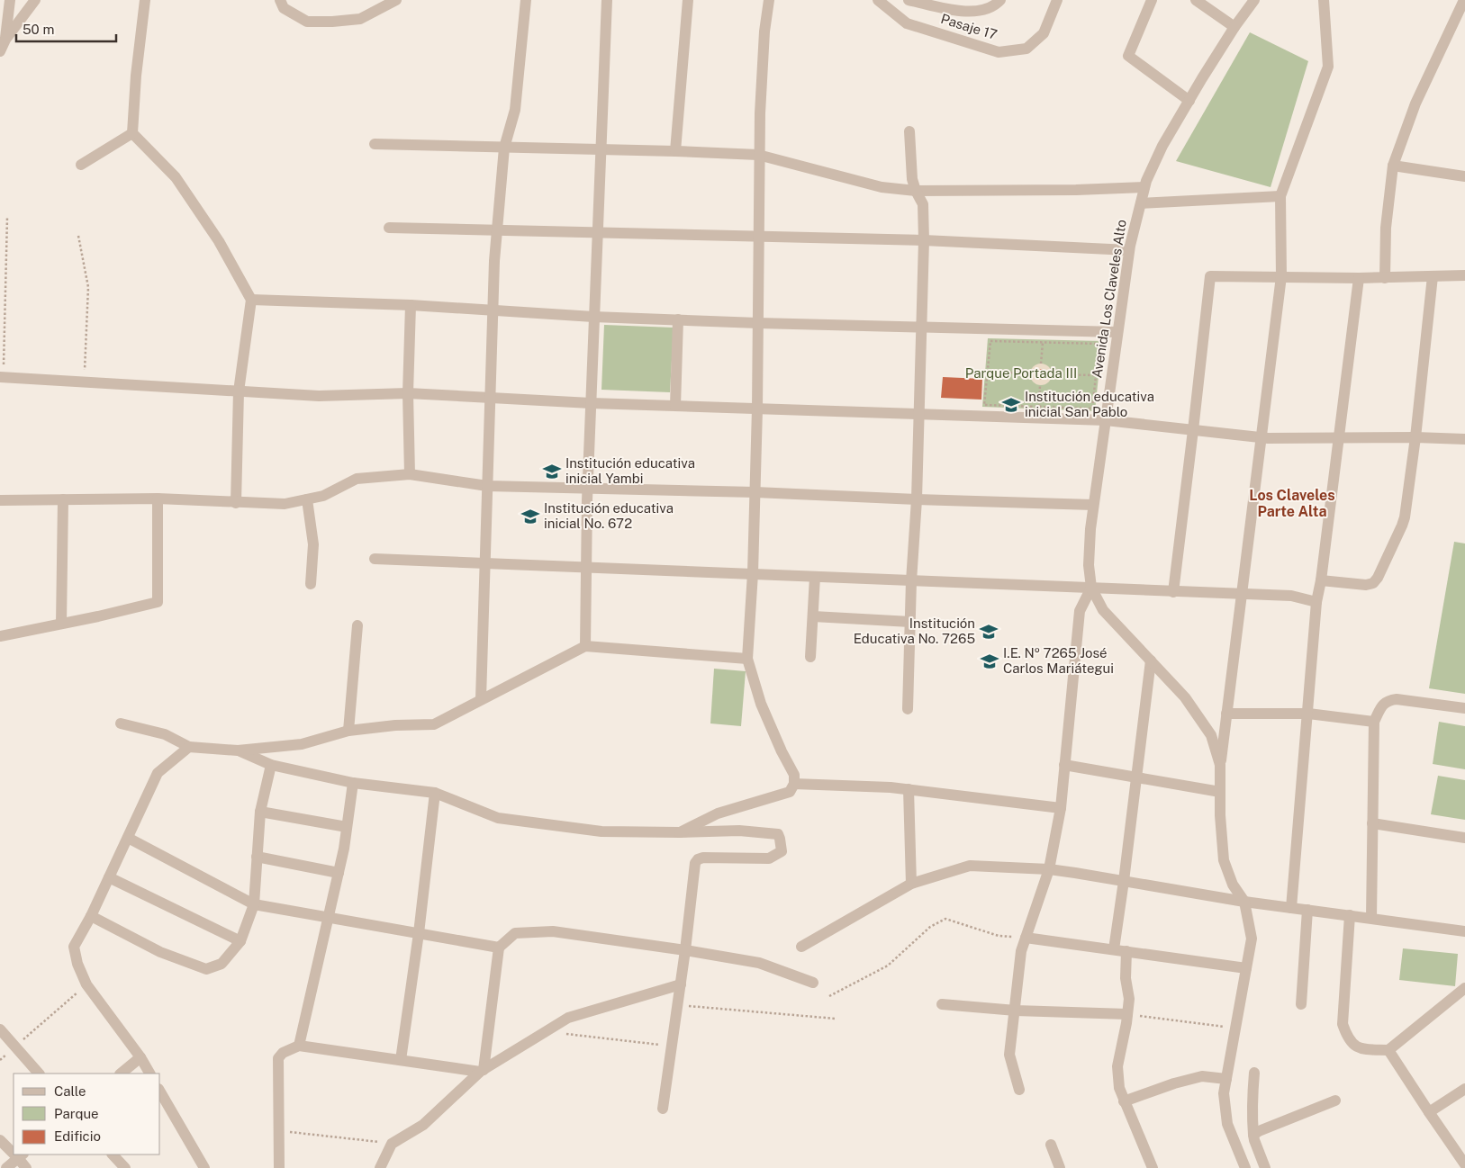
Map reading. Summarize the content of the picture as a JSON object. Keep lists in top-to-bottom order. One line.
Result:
{"streets":{"street":["Pasaje 17","Avenida Los Claveles Alto"]},"districts":["Los Claveles Parte Alta"],"parks":["Parque Portada III"],"places":{"school or university":["Institución educativa inicial San Pablo","Institución educativa inicial Yambi","Institución educativa inicial No. 672","Institución Educativa No. 7265","I.E. Nº 7265 José Carlos Mariátegui"]},"legend":["Calle","Parque","Edificio"],"scale_bar":"50 m"}
